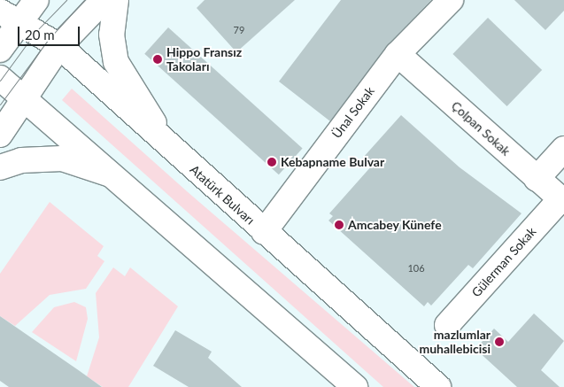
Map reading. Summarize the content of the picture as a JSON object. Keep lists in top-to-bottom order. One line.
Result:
{"streets":{"main road":["Ünal Sokak","Çolpan Sokak","Atatürk Bulvarı","Gülerman Sokak"]},"crossings":[["Ünal Sokak","Çolpan Sokak"],["Ünal Sokak","Atatürk Bulvarı"],["Çolpan Sokak","Gülerman Sokak"]],"places":["Hippo Fransız Takoları","Kebapname Bulvar","Amcabey Künefe","mazlumlar muhallebicisi"],"house_numbers":["79","106"],"scale_bar":"20 m"}
